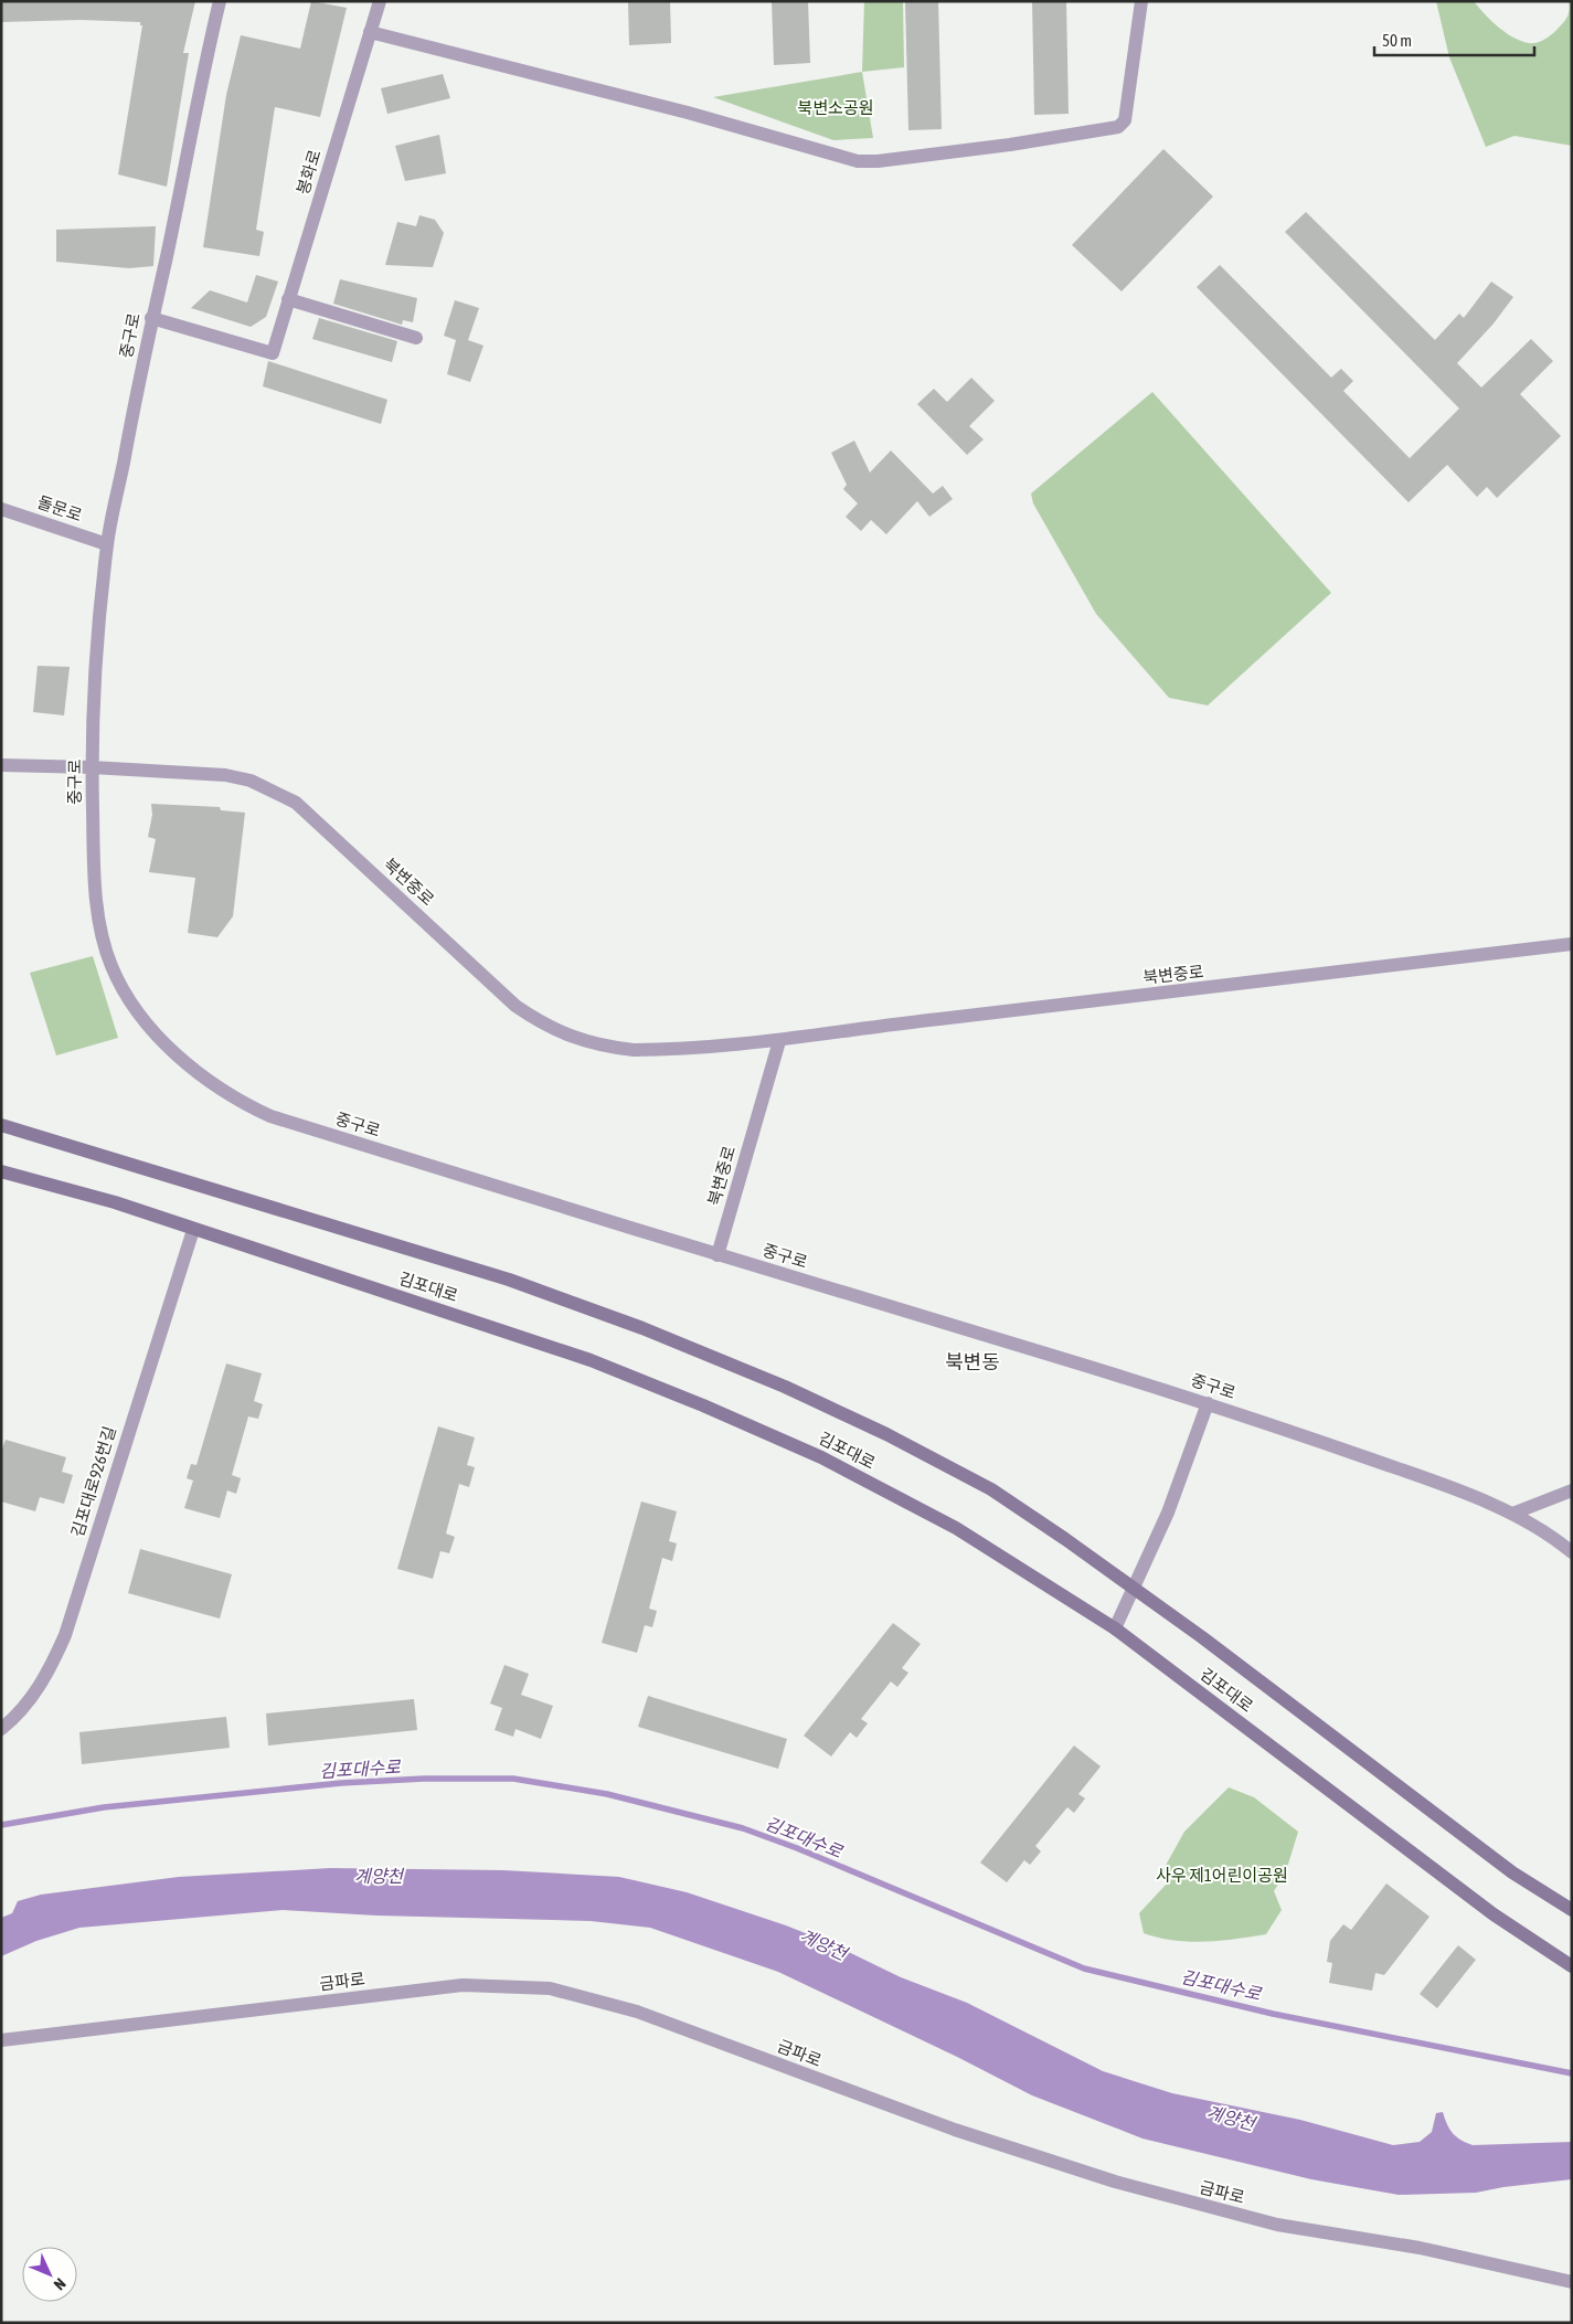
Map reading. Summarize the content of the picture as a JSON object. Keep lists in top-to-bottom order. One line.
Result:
{"streets":{"main road":["김포대로"],"street":["봉화로","중구로","돌문로","북변중로","김포대로926번길","금파로"]},"crossings":[["봉화로","중구로"],["중구로","돌문로"],["중구로","북변중로"],["김포대로","김포대로926번길"]],"districts":["북변동"],"water":["김포대수로","계양천"],"parks":["북변소공원","사우 제1어린이공원"],"scale_bar":"50 m","north":"bottom right"}
